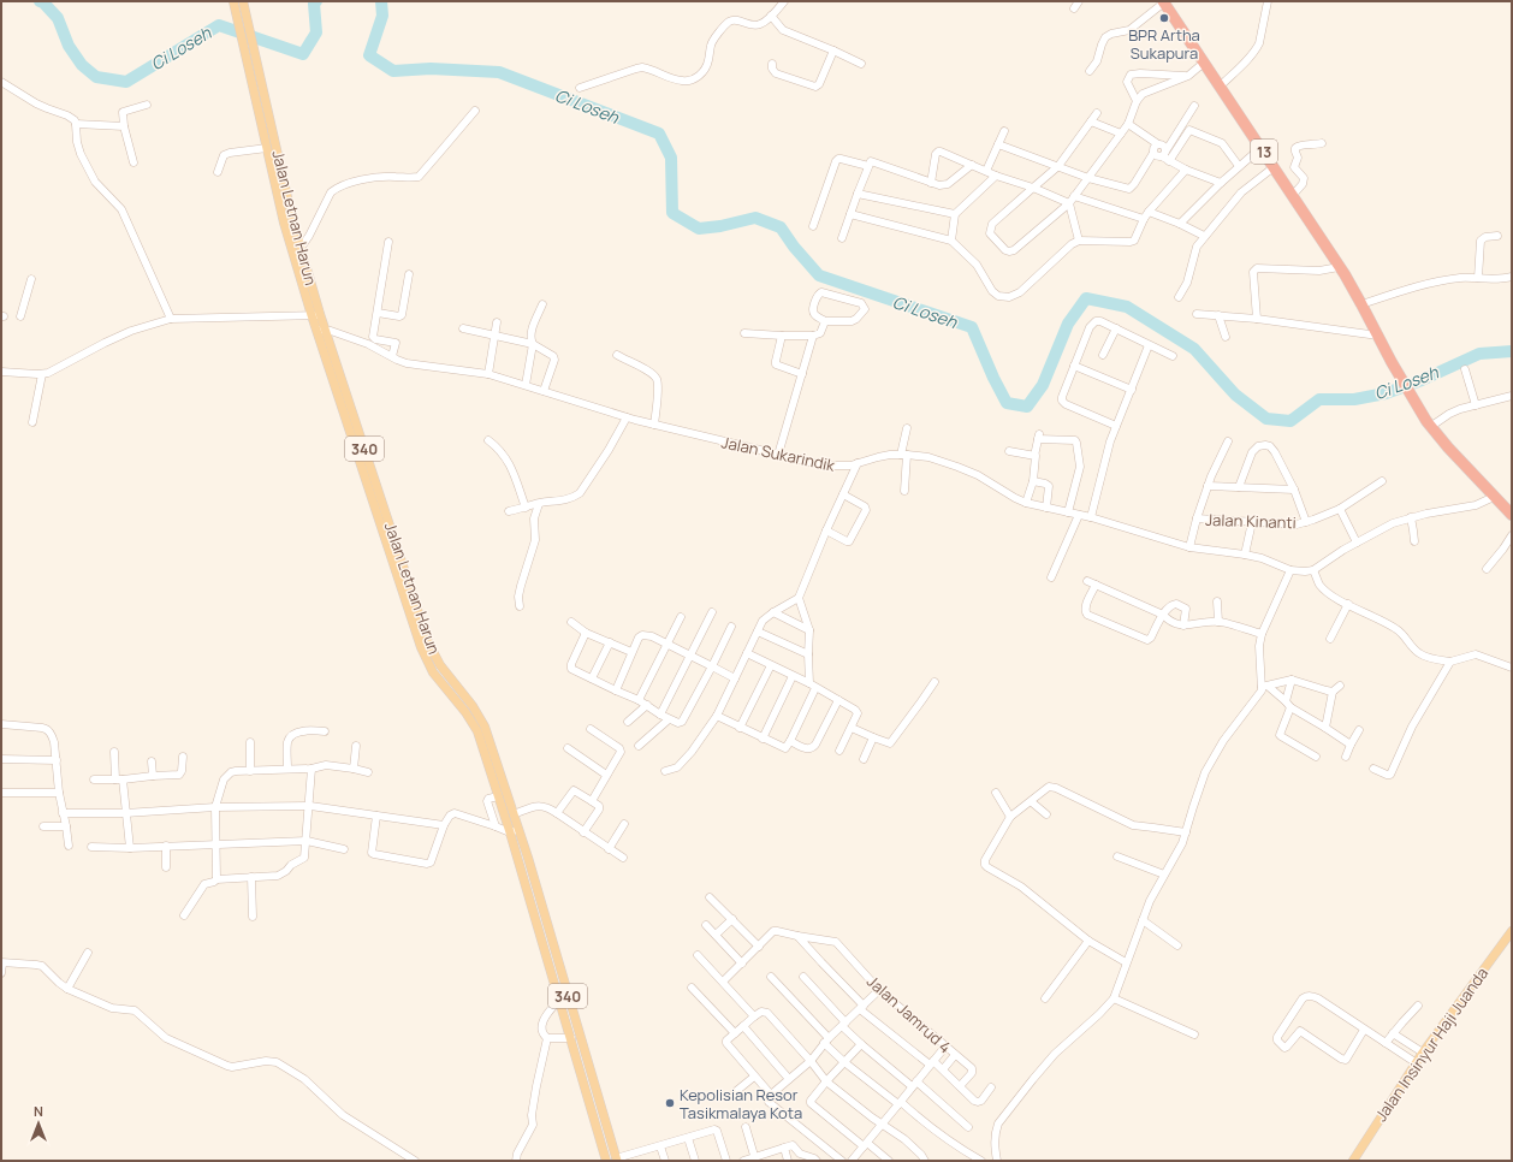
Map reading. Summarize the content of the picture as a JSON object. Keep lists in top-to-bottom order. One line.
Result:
{"streets":{"highway":["13"],"main road":["Jalan Letnan Harun","340","Jalan Insinyur Haji Juanda"],"street":["Jalan Sukarindik","Jalan Kinanti","Jalan Jamrud 4"]},"crossings":[["Jalan Letnan Harun","Jalan Sukarindik"]],"water":["Ci Loseh"],"places":["BPR Artha Sukapura","Kepolisian Resor Tasikmalaya Kota"],"north":"top"}
